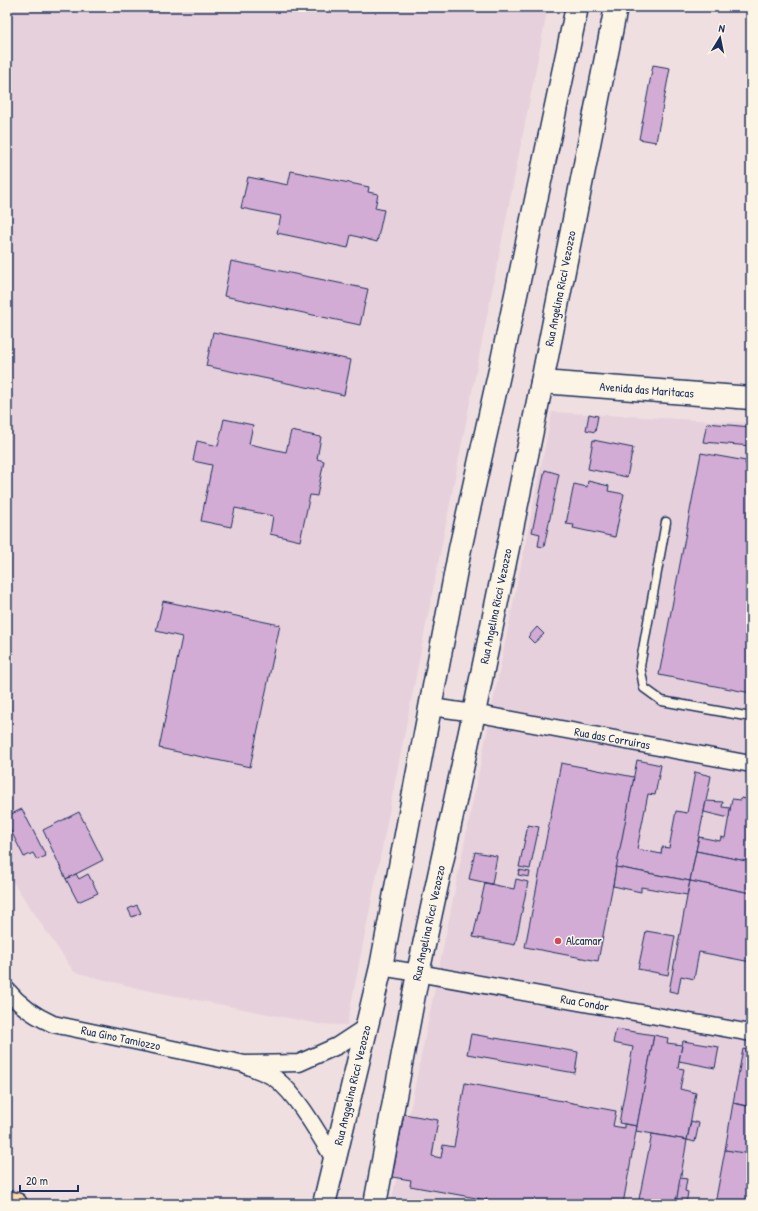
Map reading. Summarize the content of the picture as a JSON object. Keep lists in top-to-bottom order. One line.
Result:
{"streets":{"main road":["Rua Angelina Ricci Vezozzo","Avenida das Maritacas","Rua Anggelina Ricci Vezozzo"],"street":["Rua das Corruíras","Rua Condor","Rua Gino Tamiozzo"]},"crossings":[["Rua Angelina Ricci Vezozzo","Avenida das Maritacas"],["Rua Angelina Ricci Vezozzo","Rua das Corruíras"],["Rua Angelina Ricci Vezozzo","Rua Condor"],["Rua Condor","Rua Anggelina Ricci Vezozzo"],["Rua Gino Tamiozzo","Rua Anggelina Ricci Vezozzo"]],"places":["Alcamar"],"scale_bar":"20 m","north":"top"}
